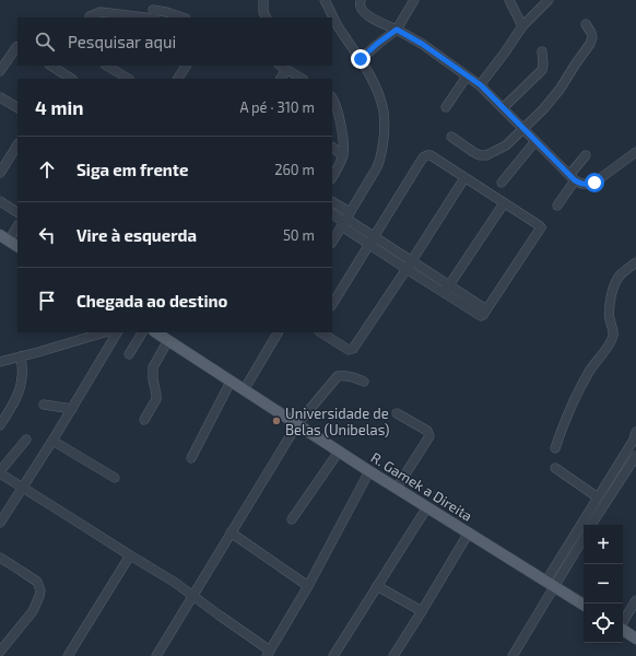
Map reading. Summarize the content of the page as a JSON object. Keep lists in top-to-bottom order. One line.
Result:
{"streets":{"main road":["R. Gamek a Direita"]},"places":["Universidade de Belas (Unibelas)"],"page":{"search":"Pesquisar aqui","heading":["4 min","A pé · 310 m"],"list":[["Siga em frente","260 m"],["Vire à esquerda","50 m"],"Chegada ao destino"],"map_buttons":["+","−"]}}
